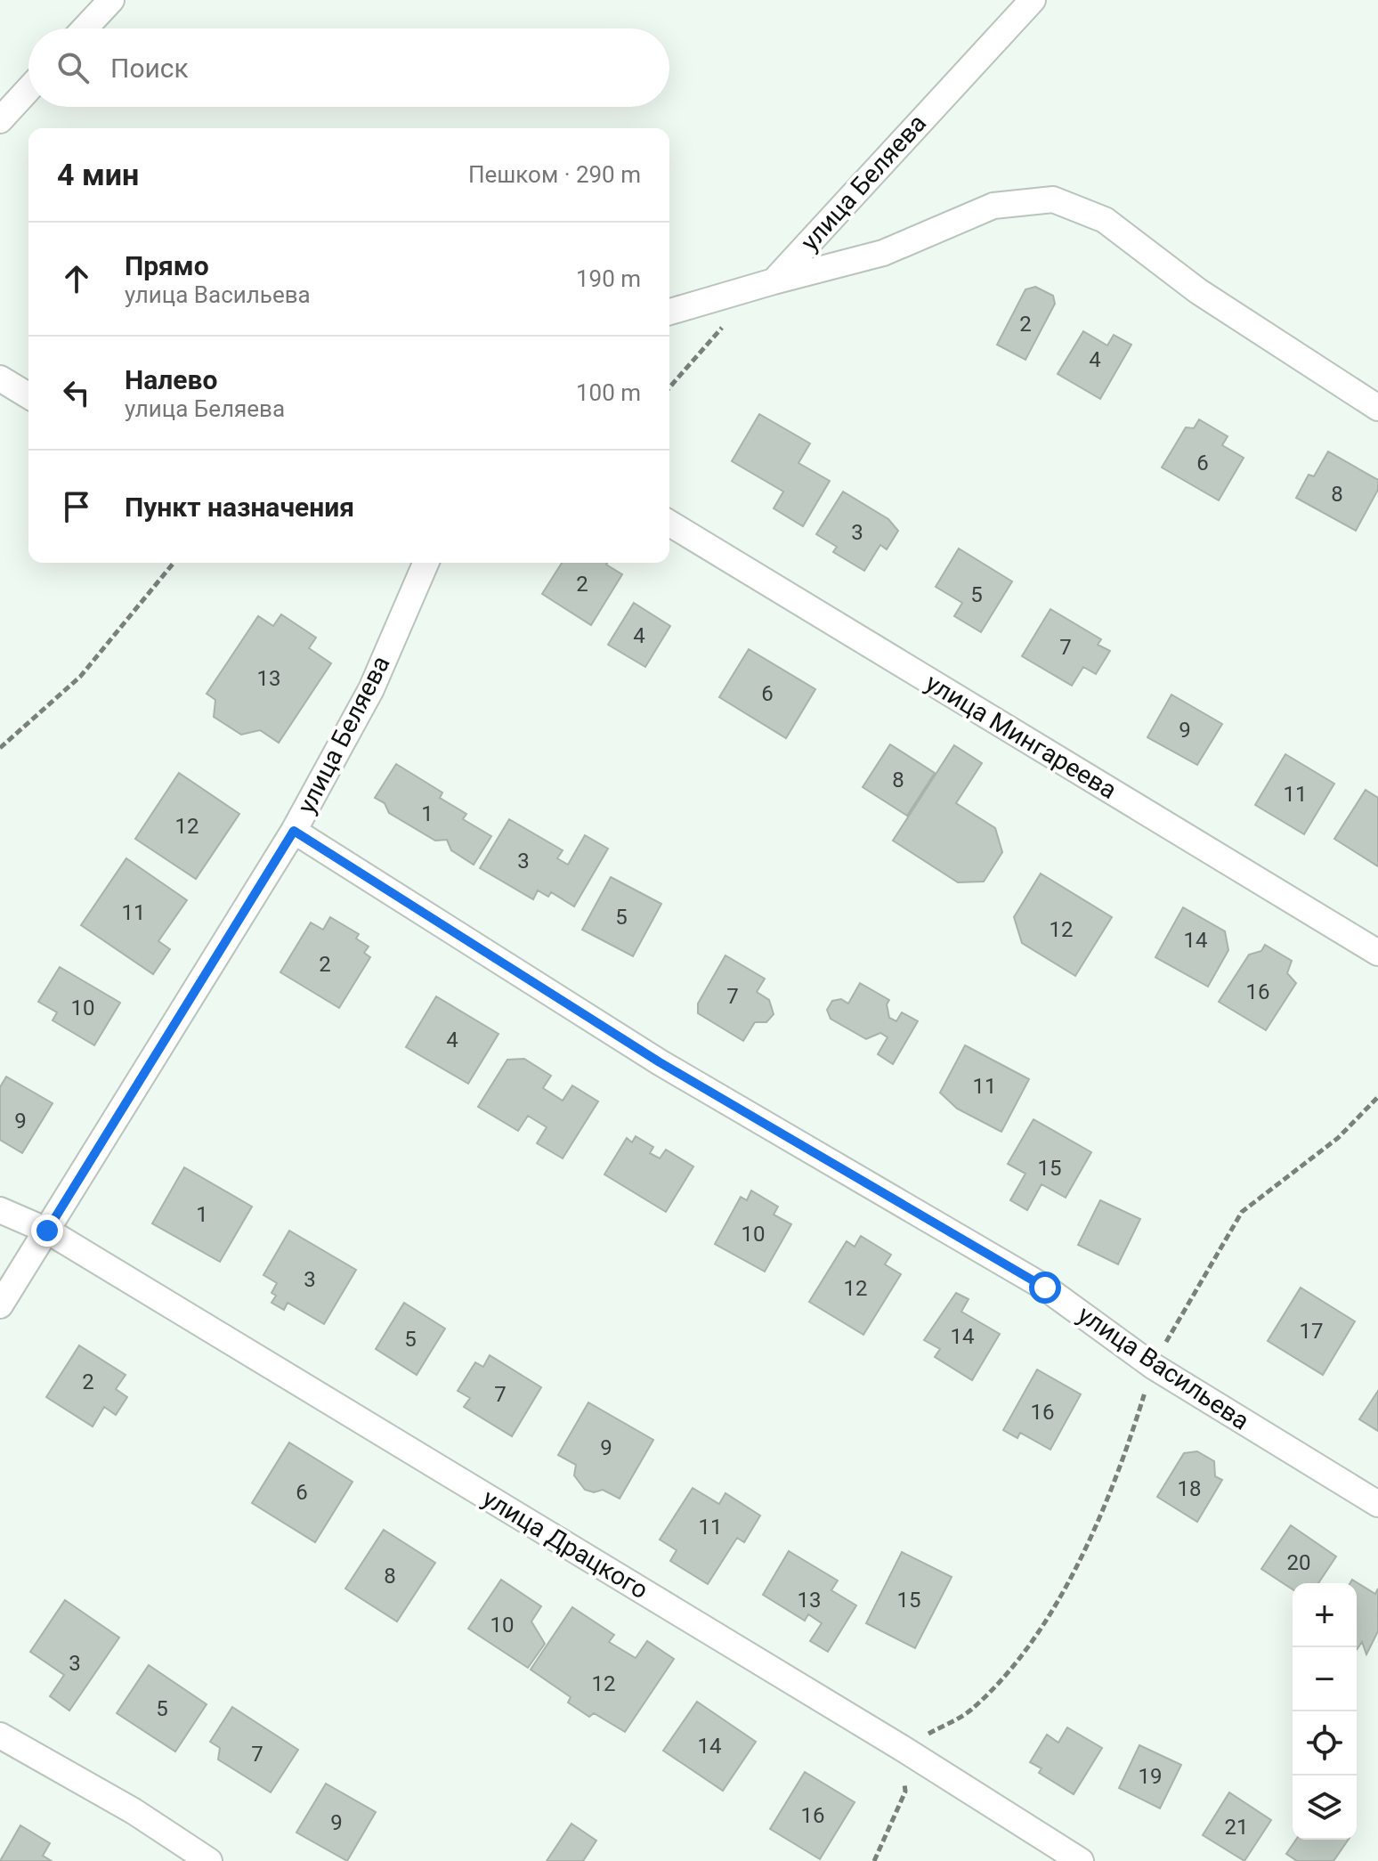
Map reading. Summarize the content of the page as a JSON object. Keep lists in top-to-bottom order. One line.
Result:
{"streets":{"street":["улица Беляева","улица Мингареева","улица Васильева","улица Драцкого"]},"crossings":[["улица Беляева","улица Васильева"],["улица Беляева","улица Драцкого"]],"house_numbers":["2","4","6","8","3","2","5","4","7","13","6","9","8","11","1","12","3","11","5","12","14","2","16","7","10","4","11","9","15","1","10","3","12","17","14","5","2","7","16","9","18","6","11","20","8","13","15","10","3","12","5","14","7","19","16","9","21"],"page":{"search":"Поиск","heading":["4 мин","Пешком · 290 m"],"list":[["Прямо","улица Васильева","190 m"],["Налево","улица Беляева","100 m"],"Пункт назначения"],"map_buttons":["+","−"]}}
